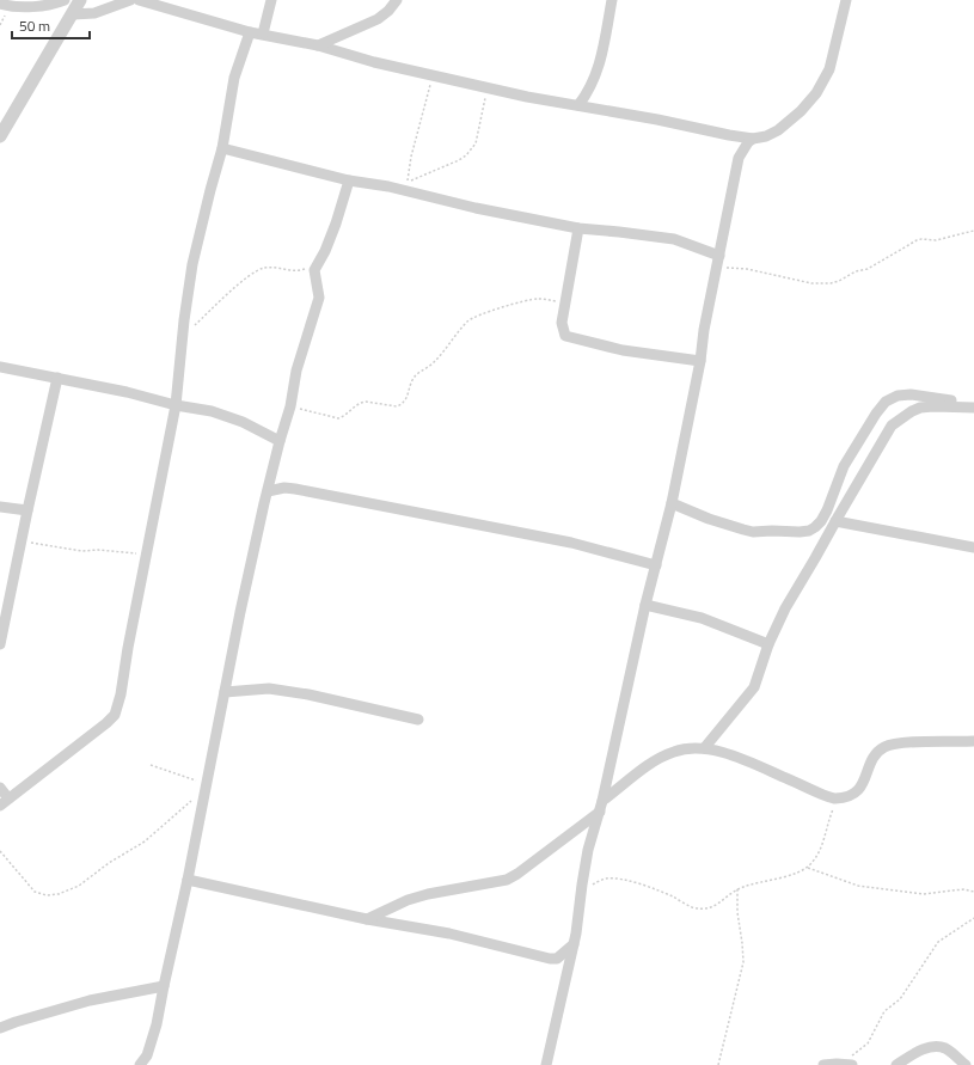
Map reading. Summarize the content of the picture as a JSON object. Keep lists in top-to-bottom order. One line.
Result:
{"scale_bar":"50 m"}
